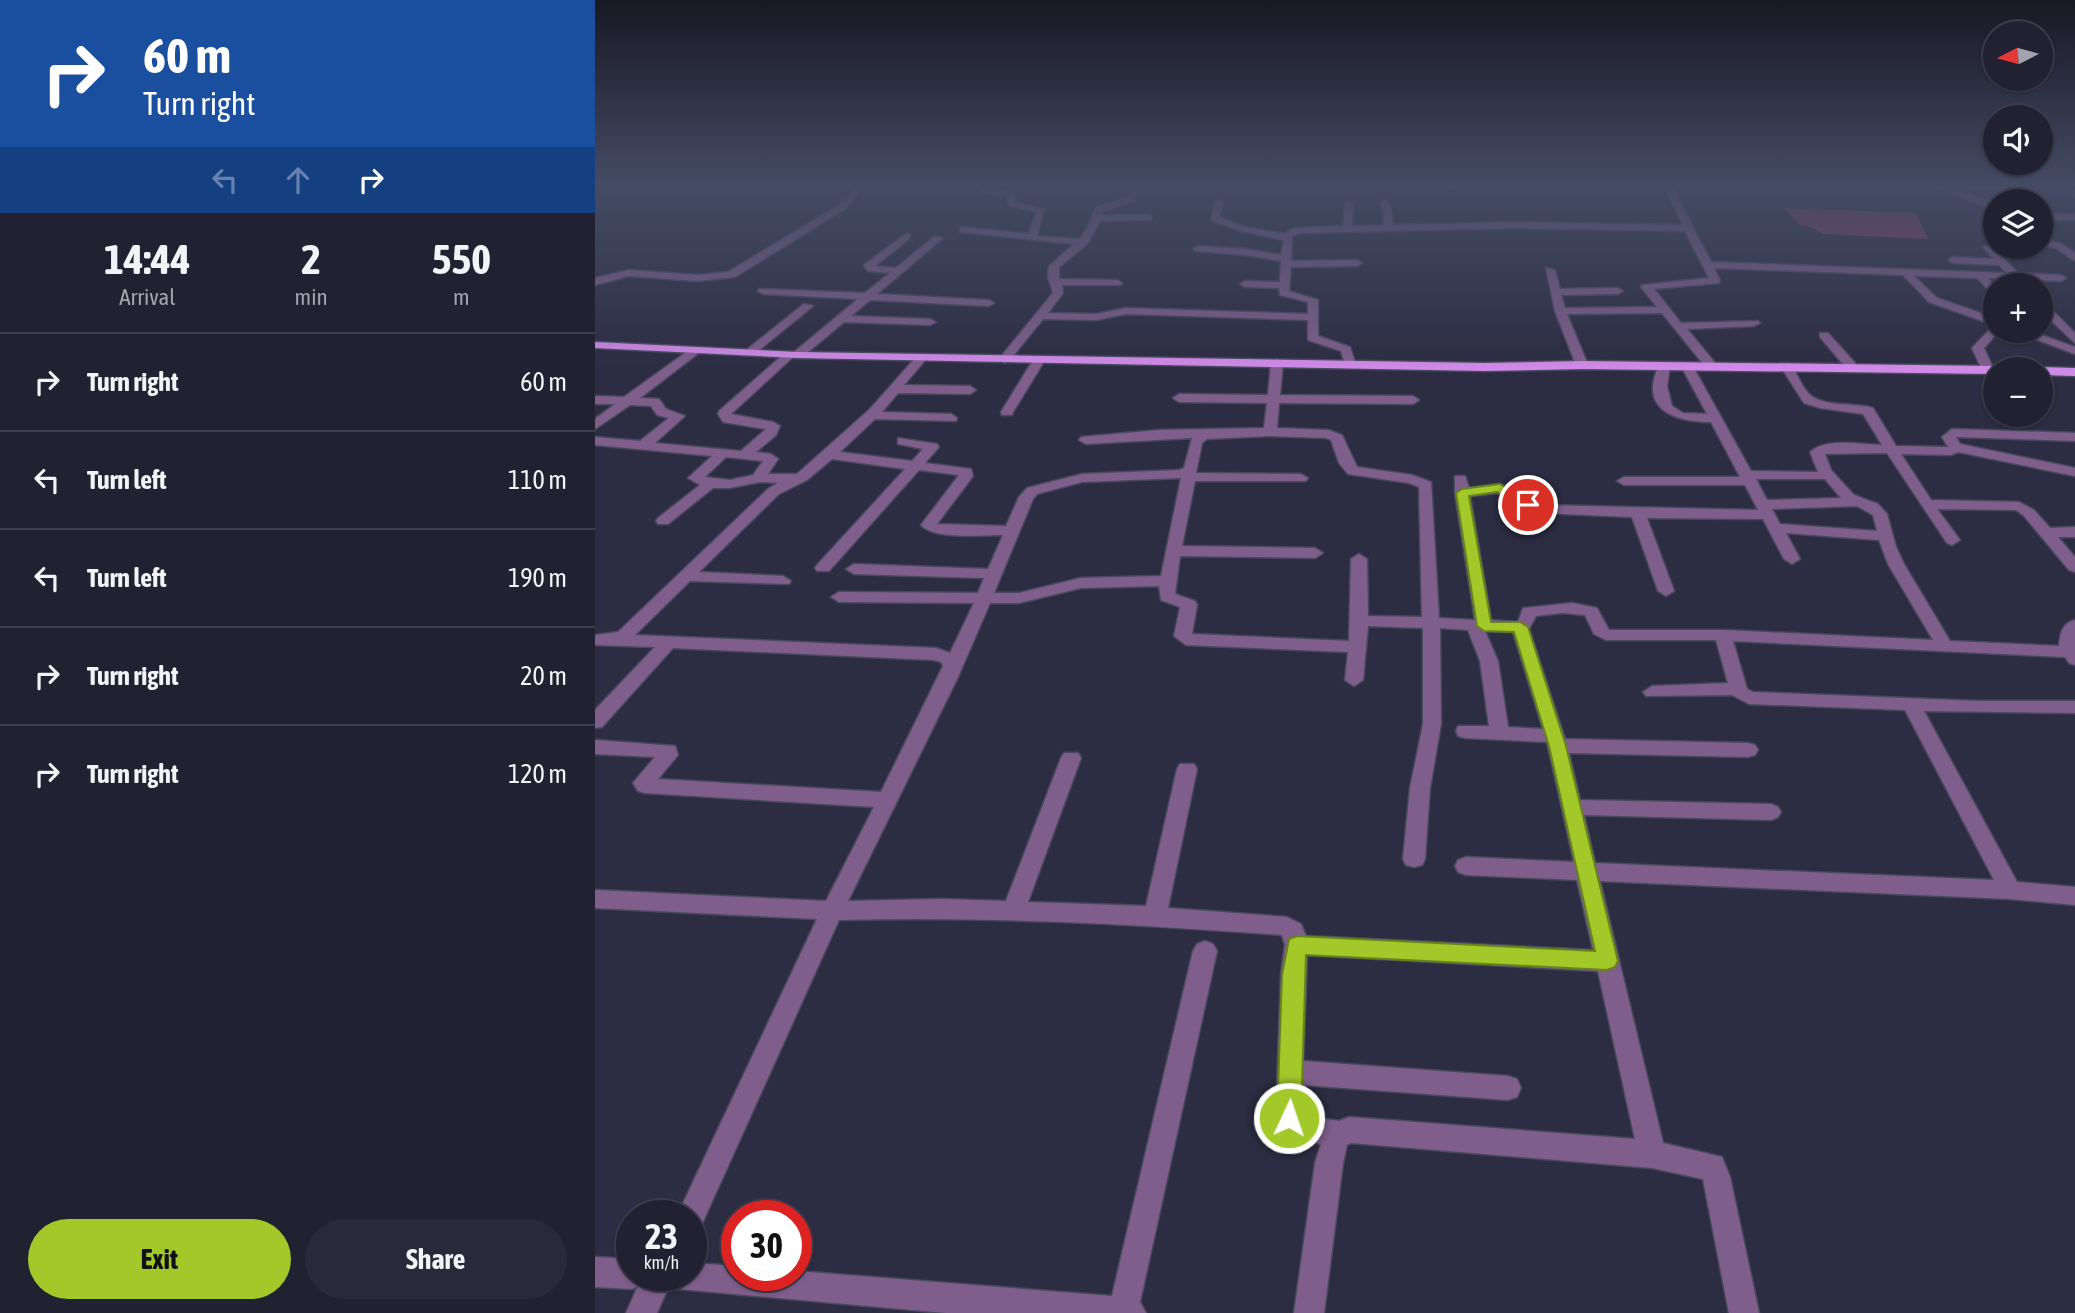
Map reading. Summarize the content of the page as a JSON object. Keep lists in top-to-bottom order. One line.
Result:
{"north":"left","page":{"turn":["60 m","Turn right"],"map_buttons":["+","−"],"eta":["14:44","Arrival","2","min","550","m"],"list":[{"name":"Turn right","value":"60 m"},{"name":"Turn left","value":"110 m"},{"name":"Turn left","value":"190 m"},{"name":"Turn right","value":"20 m"},{"name":"Turn right","value":"120 m"}],"speed":"23 km/h","limit":"30","buttons":["Exit","Share"]}}
